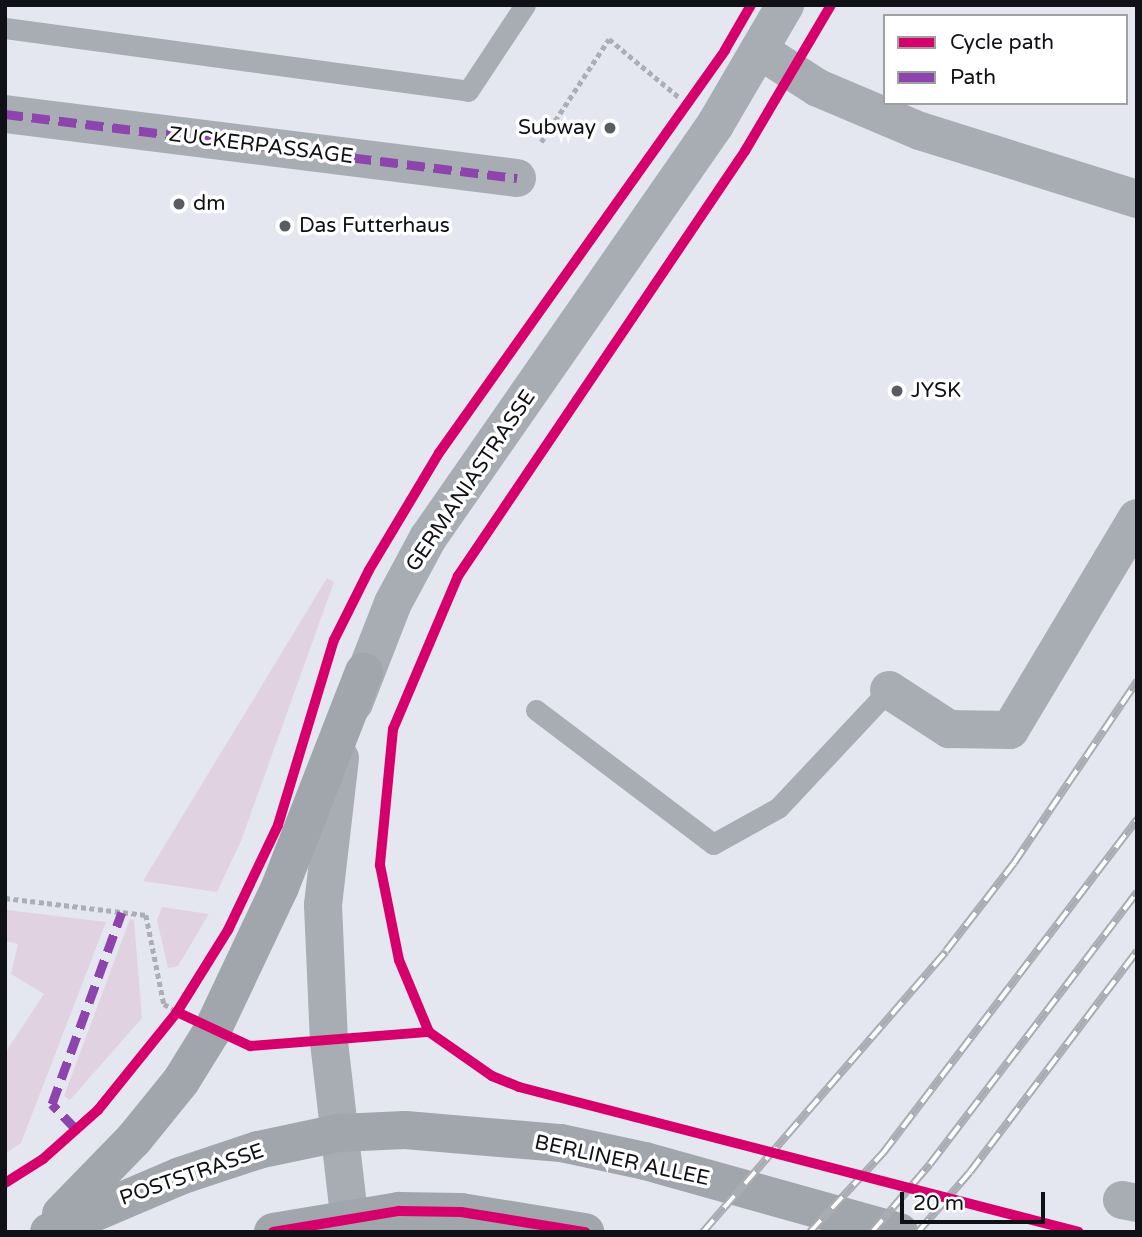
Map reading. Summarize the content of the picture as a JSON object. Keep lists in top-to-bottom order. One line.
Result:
{"streets":{"main road":["BERLINER ALLEE","POSTSTRASSE"],"street":["ZUCKERPASSAGE","GERMANIASTRASSE"]},"crossings":[["GERMANIASTRASSE","BERLINER ALLEE"],["GERMANIASTRASSE","POSTSTRASSE"],["BERLINER ALLEE","POSTSTRASSE"]],"places":["Subway","dm","Das Futterhaus","JYSK"],"legend":["Cycle path","Path"],"scale_bar":"20 m"}
